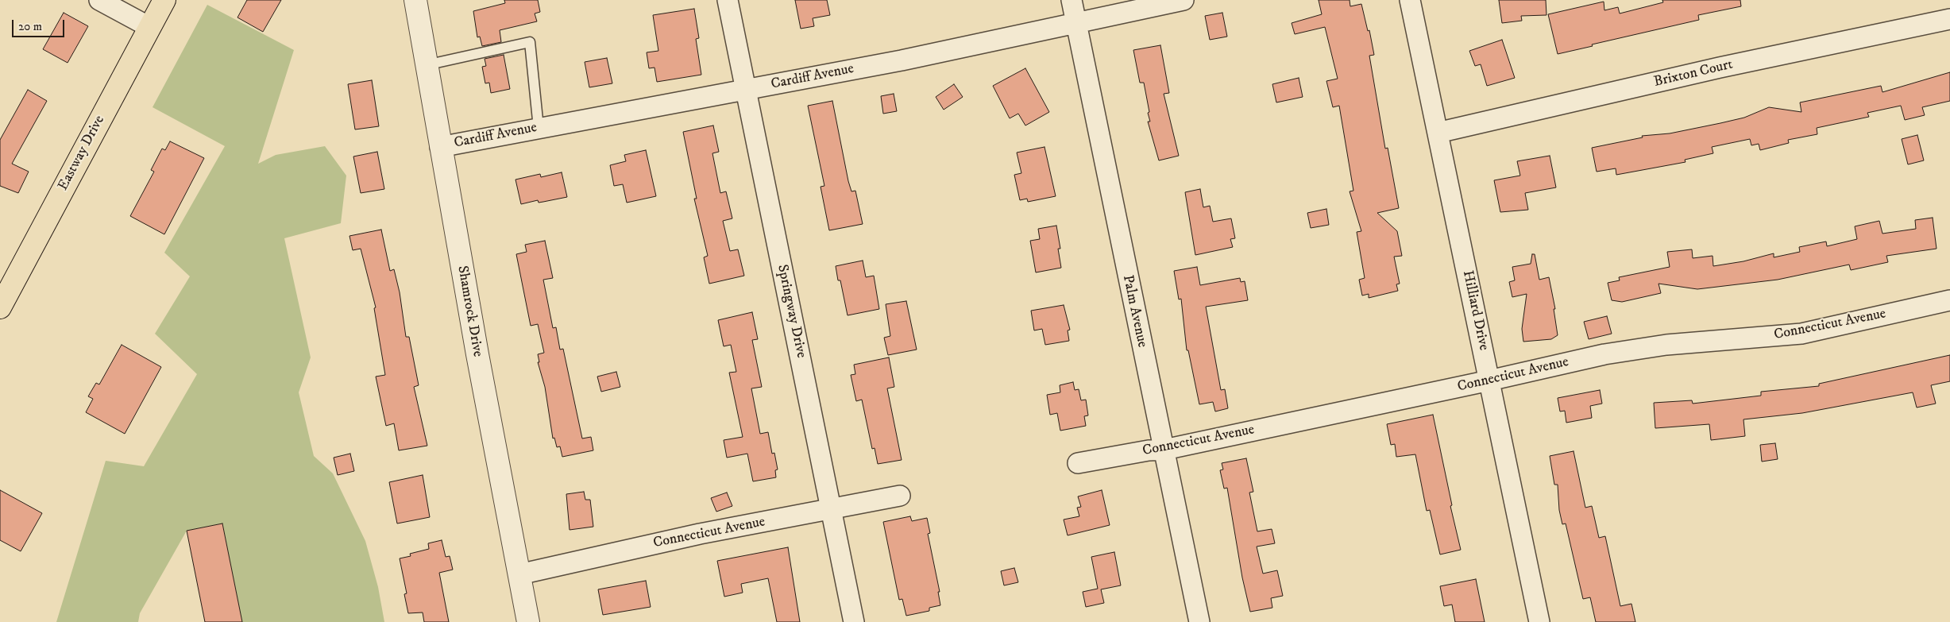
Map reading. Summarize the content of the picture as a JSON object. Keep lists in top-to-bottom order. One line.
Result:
{"streets":{"main road":["Eastway Drive"],"street":["Brixton Court","Cardiff Avenue","Hilliard Drive","Shamrock Drive","Springway Drive","Palm Avenue","Connecticut Avenue"]},"crossings":[["Brixton Court","Hilliard Drive"],["Cardiff Avenue","Shamrock Drive"],["Cardiff Avenue","Springway Drive"],["Cardiff Avenue","Palm Avenue"],["Hilliard Drive","Connecticut Avenue"],["Shamrock Drive","Connecticut Avenue"],["Springway Drive","Connecticut Avenue"],["Palm Avenue","Connecticut Avenue"]],"scale_bar":"20 m"}
